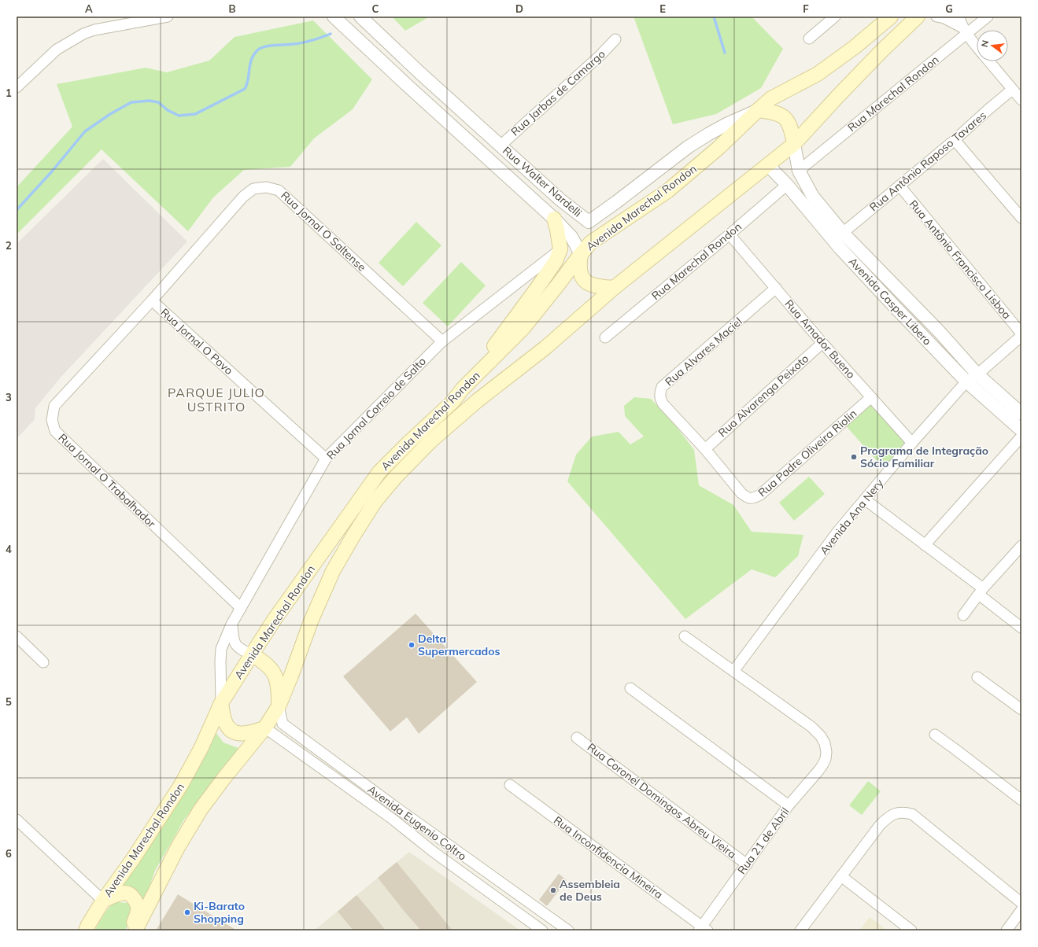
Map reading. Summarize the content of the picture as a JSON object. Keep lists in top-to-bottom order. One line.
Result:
{"streets":{"main road":["Avenida Marechal Rondon"],"street":["Rua Jarbas de Camargo","Rua Marechal Rondon","Rua Antônio Raposo Tavares","Rua Walter Nardelli","Rua Jornal O Saltense","Rua Antônio Francisco Lisboa","Avenida Casper Libero","Rua Amador Bueno","Rua Jornal O Povo","Rua Alvares Maciel","Rua Alvarenga Peixoto","Rua Jornal Correio de Salto","Rua Padre Oliveira Riolin","Rua Jornal O Trabalhador","Avenida Ana Nery","Rua Coronel Domingos Abreu Vieira","Avenida Eugenio Coltro","Rua 21 de Abril","Rua Inconfidencia Mineira"]},"crossings":[["Rua Jarbas de Camargo","Rua Walter Nardelli"],["Rua Marechal Rondon","Avenida Casper Libero"],["Rua Marechal Rondon","Rua Amador Bueno"],["Rua Antônio Raposo Tavares","Rua Antônio Francisco Lisboa"],["Rua Antônio Raposo Tavares","Avenida Casper Libero"],["Rua Walter Nardelli","Avenida Marechal Rondon"],["Avenida Marechal Rondon","Avenida Casper Libero"],["Avenida Marechal Rondon","Rua Jornal Correio de Salto"],["Avenida Marechal Rondon","Avenida Eugenio Coltro"],["Rua Jornal O Saltense","Rua Jornal O Povo"],["Rua Jornal O Saltense","Rua Jornal Correio de Salto"],["Rua Jornal O Saltense","Rua Jornal O Trabalhador"],["Avenida Casper Libero","Avenida Ana Nery"],["Rua Amador Bueno","Rua Alvares Maciel"],["Rua Amador Bueno","Rua Alvarenga Peixoto"],["Rua Amador Bueno","Rua Padre Oliveira Riolin"],["Rua Amador Bueno","Avenida Ana Nery"],["Rua Jornal O Povo","Rua Jornal Correio de Salto"],["Rua Jornal O Povo","Rua Jornal O Trabalhador"],["Rua Alvares Maciel","Rua Alvarenga Peixoto"],["Rua Alvares Maciel","Rua Padre Oliveira Riolin"],["Rua Alvarenga Peixoto","Rua Padre Oliveira Riolin"],["Rua Jornal Correio de Salto","Rua Jornal O Trabalhador"],["Rua Jornal Correio de Salto","Avenida Eugenio Coltro"],["Avenida Ana Nery","Rua 21 de Abril"],["Rua Coronel Domingos Abreu Vieira","Rua 21 de Abril"],["Rua 21 de Abril","Rua Inconfidencia Mineira"]],"districts":["PARQUE JULIO USTRITO"],"places":["Programa de Integração Sócio Familiar","Delta Supermercados","Assembleia de Deus","Ki-Barato Shopping"],"north":"left","grid":{"columns":["A","B","C","D","E","F","G"],"rows":["1","2","3","4","5","6"]}}
